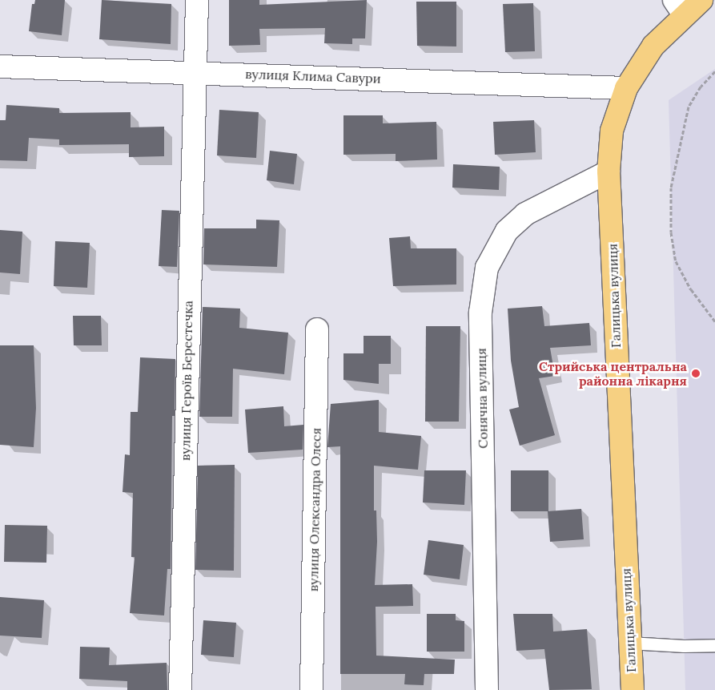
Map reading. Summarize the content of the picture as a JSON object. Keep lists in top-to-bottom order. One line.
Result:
{"streets":{"highway":["Галицька вулиця"],"street":["вулиця Клима Савури","вулиця Героїв Берестечка","Сонячна вулиця","вулиця Олександра Олеся"]},"crossings":[["вулиця Клима Савури","Галицька вулиця"],["вулиця Клима Савури","вулиця Героїв Берестечка"],["Галицька вулиця","Сонячна вулиця"]],"places":["Стрийська центральна районна лікарня"]}
